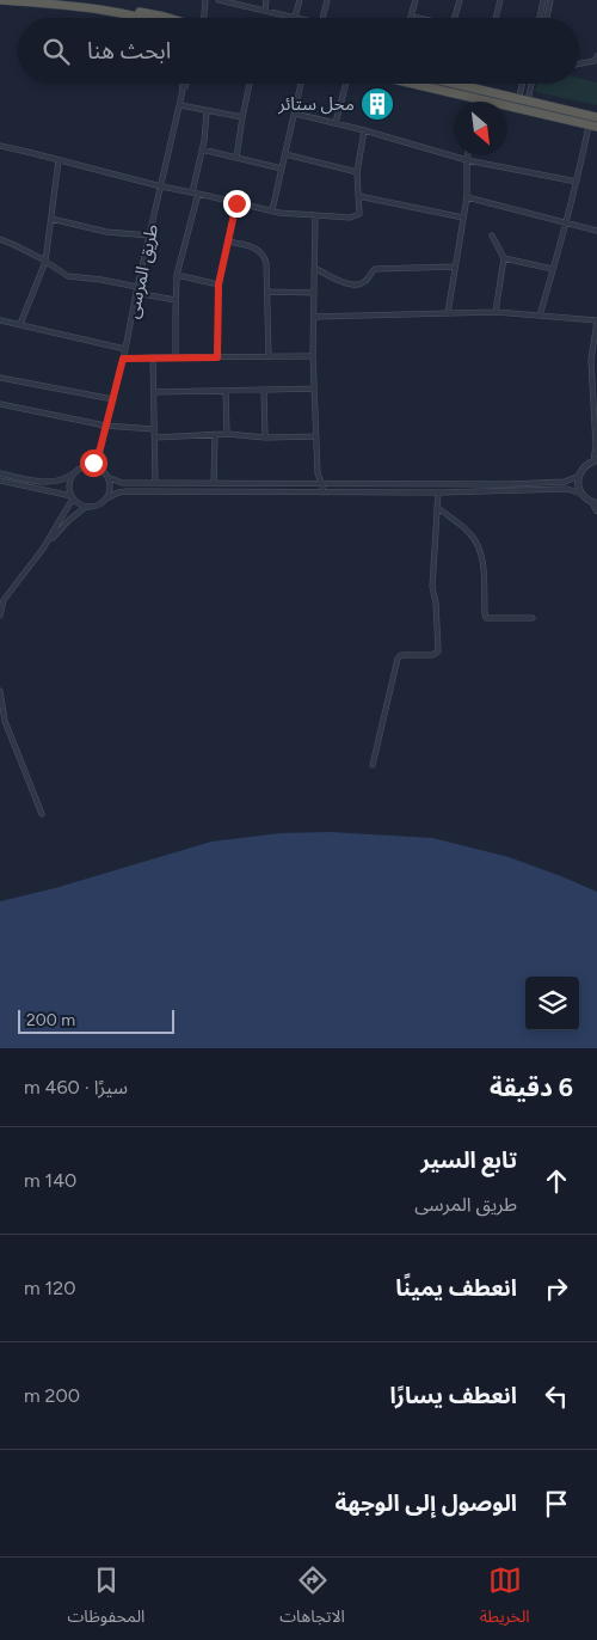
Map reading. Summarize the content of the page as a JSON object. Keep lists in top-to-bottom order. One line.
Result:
{"streets":{"street":["طريق المرسى"]},"places":{"building":["محل ستائر"]},"scale_bar":"200 m","north":"bottom right","page":{"search":"ابحث هنا","scale":"200 m","heading":["6 دقيقة","سيرًا · 460 m"],"list":[["تابع السير","طريق المرسى","140 m"],["انعطف يمينًا","120 m"],["انعطف يسارًا","200 m"],"الوصول إلى الوجهة"],"nav":["الخريطة","الاتجاهات","المحفوظات"]}}
